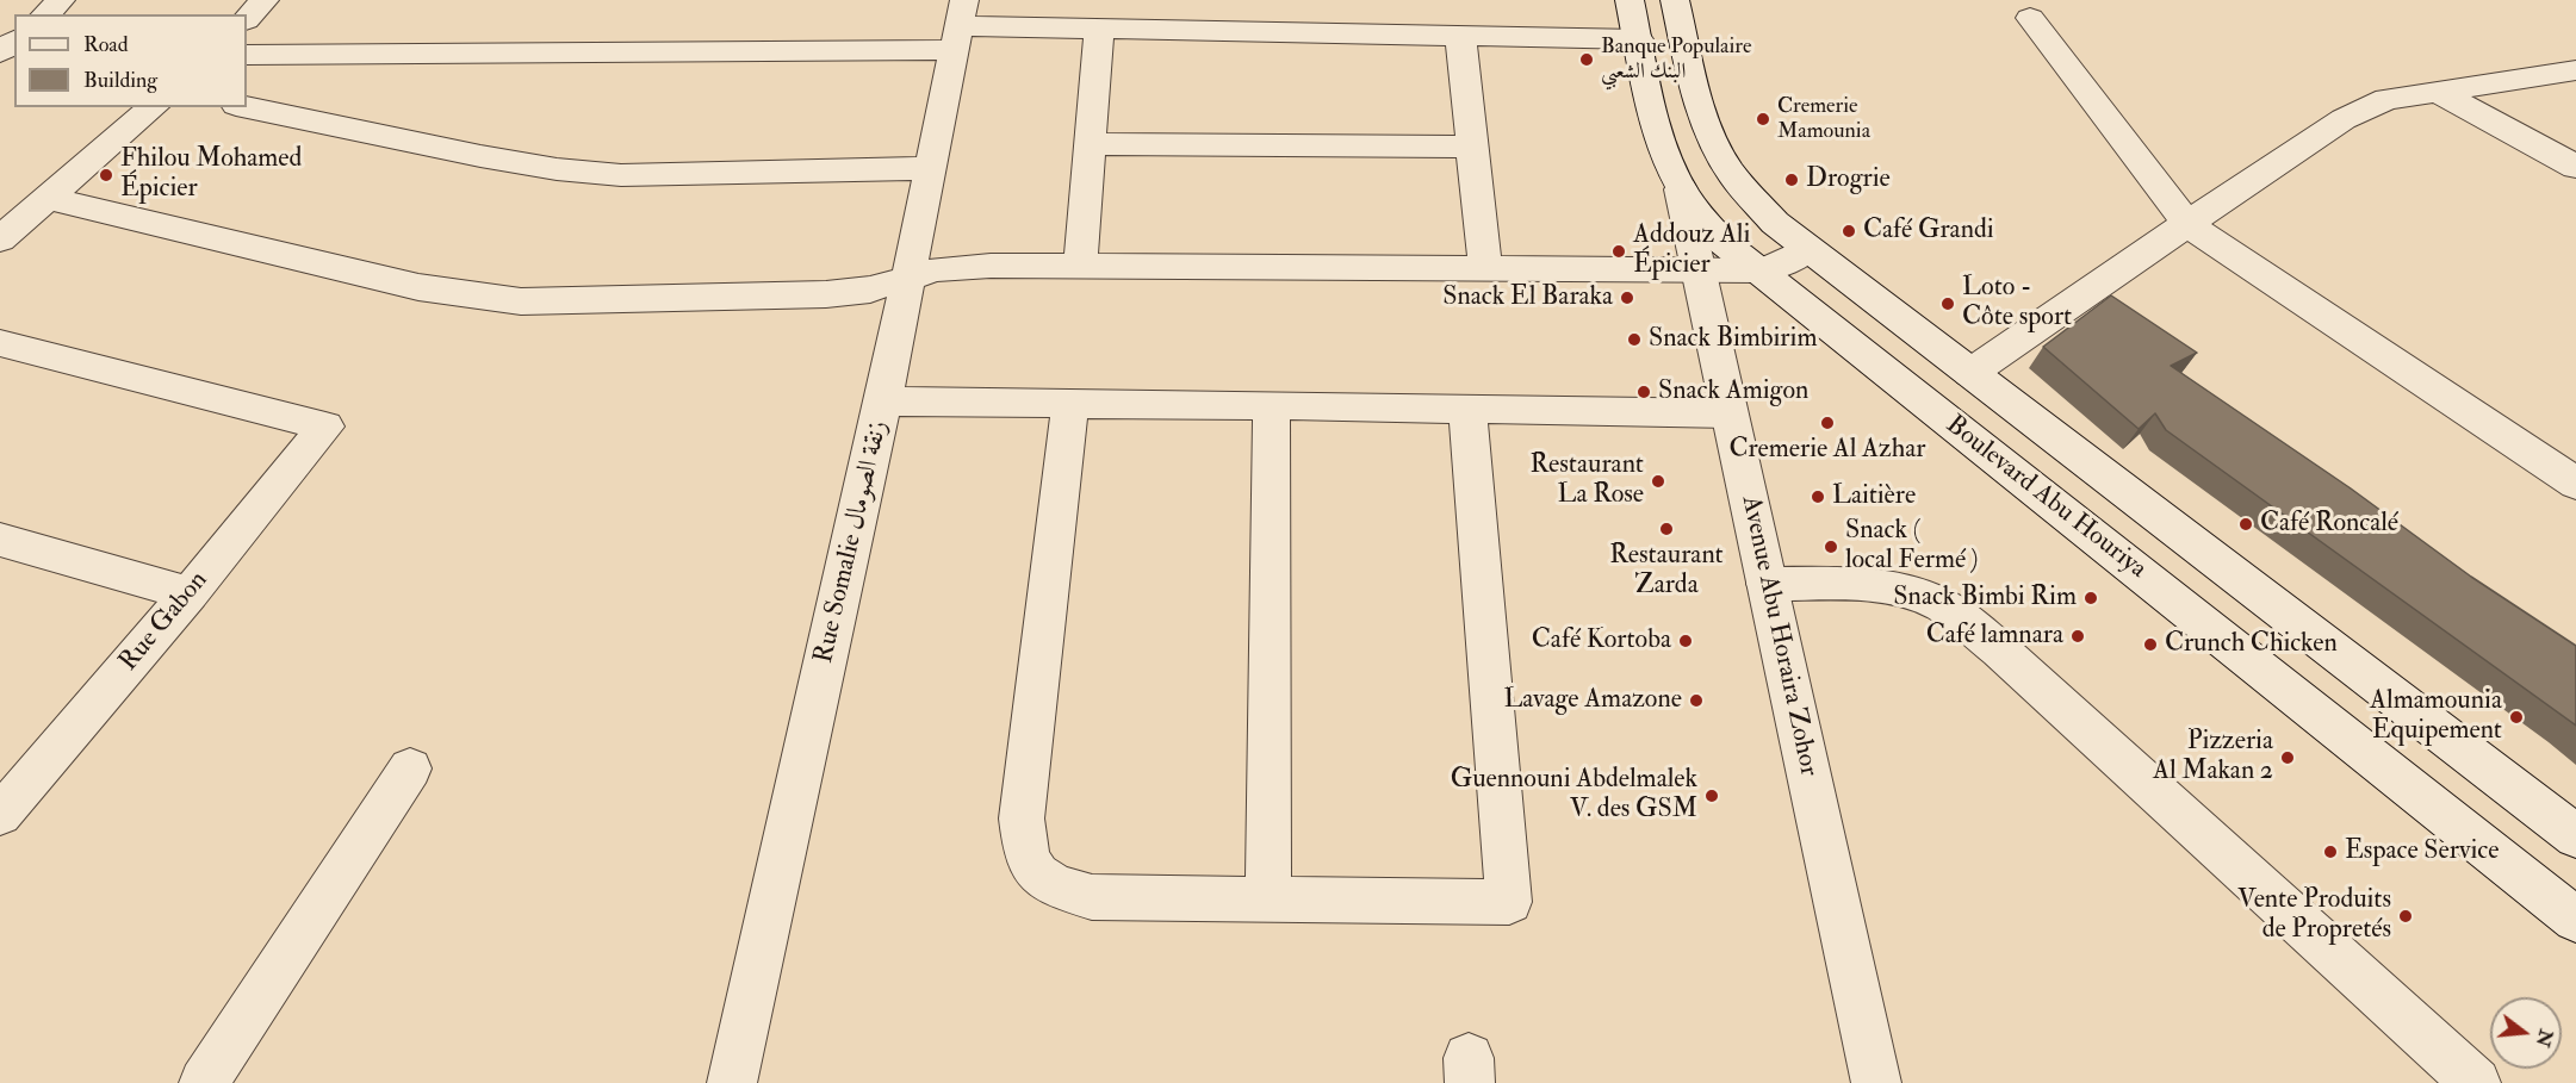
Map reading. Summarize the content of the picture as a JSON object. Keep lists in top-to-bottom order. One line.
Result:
{"streets":{"street":["Boulevard Abu Houriya","Rue Somalie زنقة الصومال","Rue Gabon","Avenue Abu Horaira Zohor"]},"crossings":[["Boulevard Abu Houriya","Avenue Abu Horaira Zohor"]],"places":["Banque Populaire البنك الشعبي","Cremerie Mamounia","Fhilou Mohamed Épicier","Drogrie","Café Grandi","Addouz Ali Épicier","Snack El Baraka","Loto - Côte sport","Snack Bimbirim","Snack Amigon","Cremerie Al Azhar","Restaurant La Rose","Laitière","Café Roncalé","Restaurant Zarda","Snack ( local Fermé )","Snack Bimbi Rim","Café lamnara","Café Kortoba","Crunch Chicken","Lavage Amazone","Almamounia Equipement","Pizzeria Al Makan 2","Guennouni Abdelmalek V. des GSM","Espace Service","Vente Produits de Propretés"],"legend":["Road","Building"],"north":"right"}
